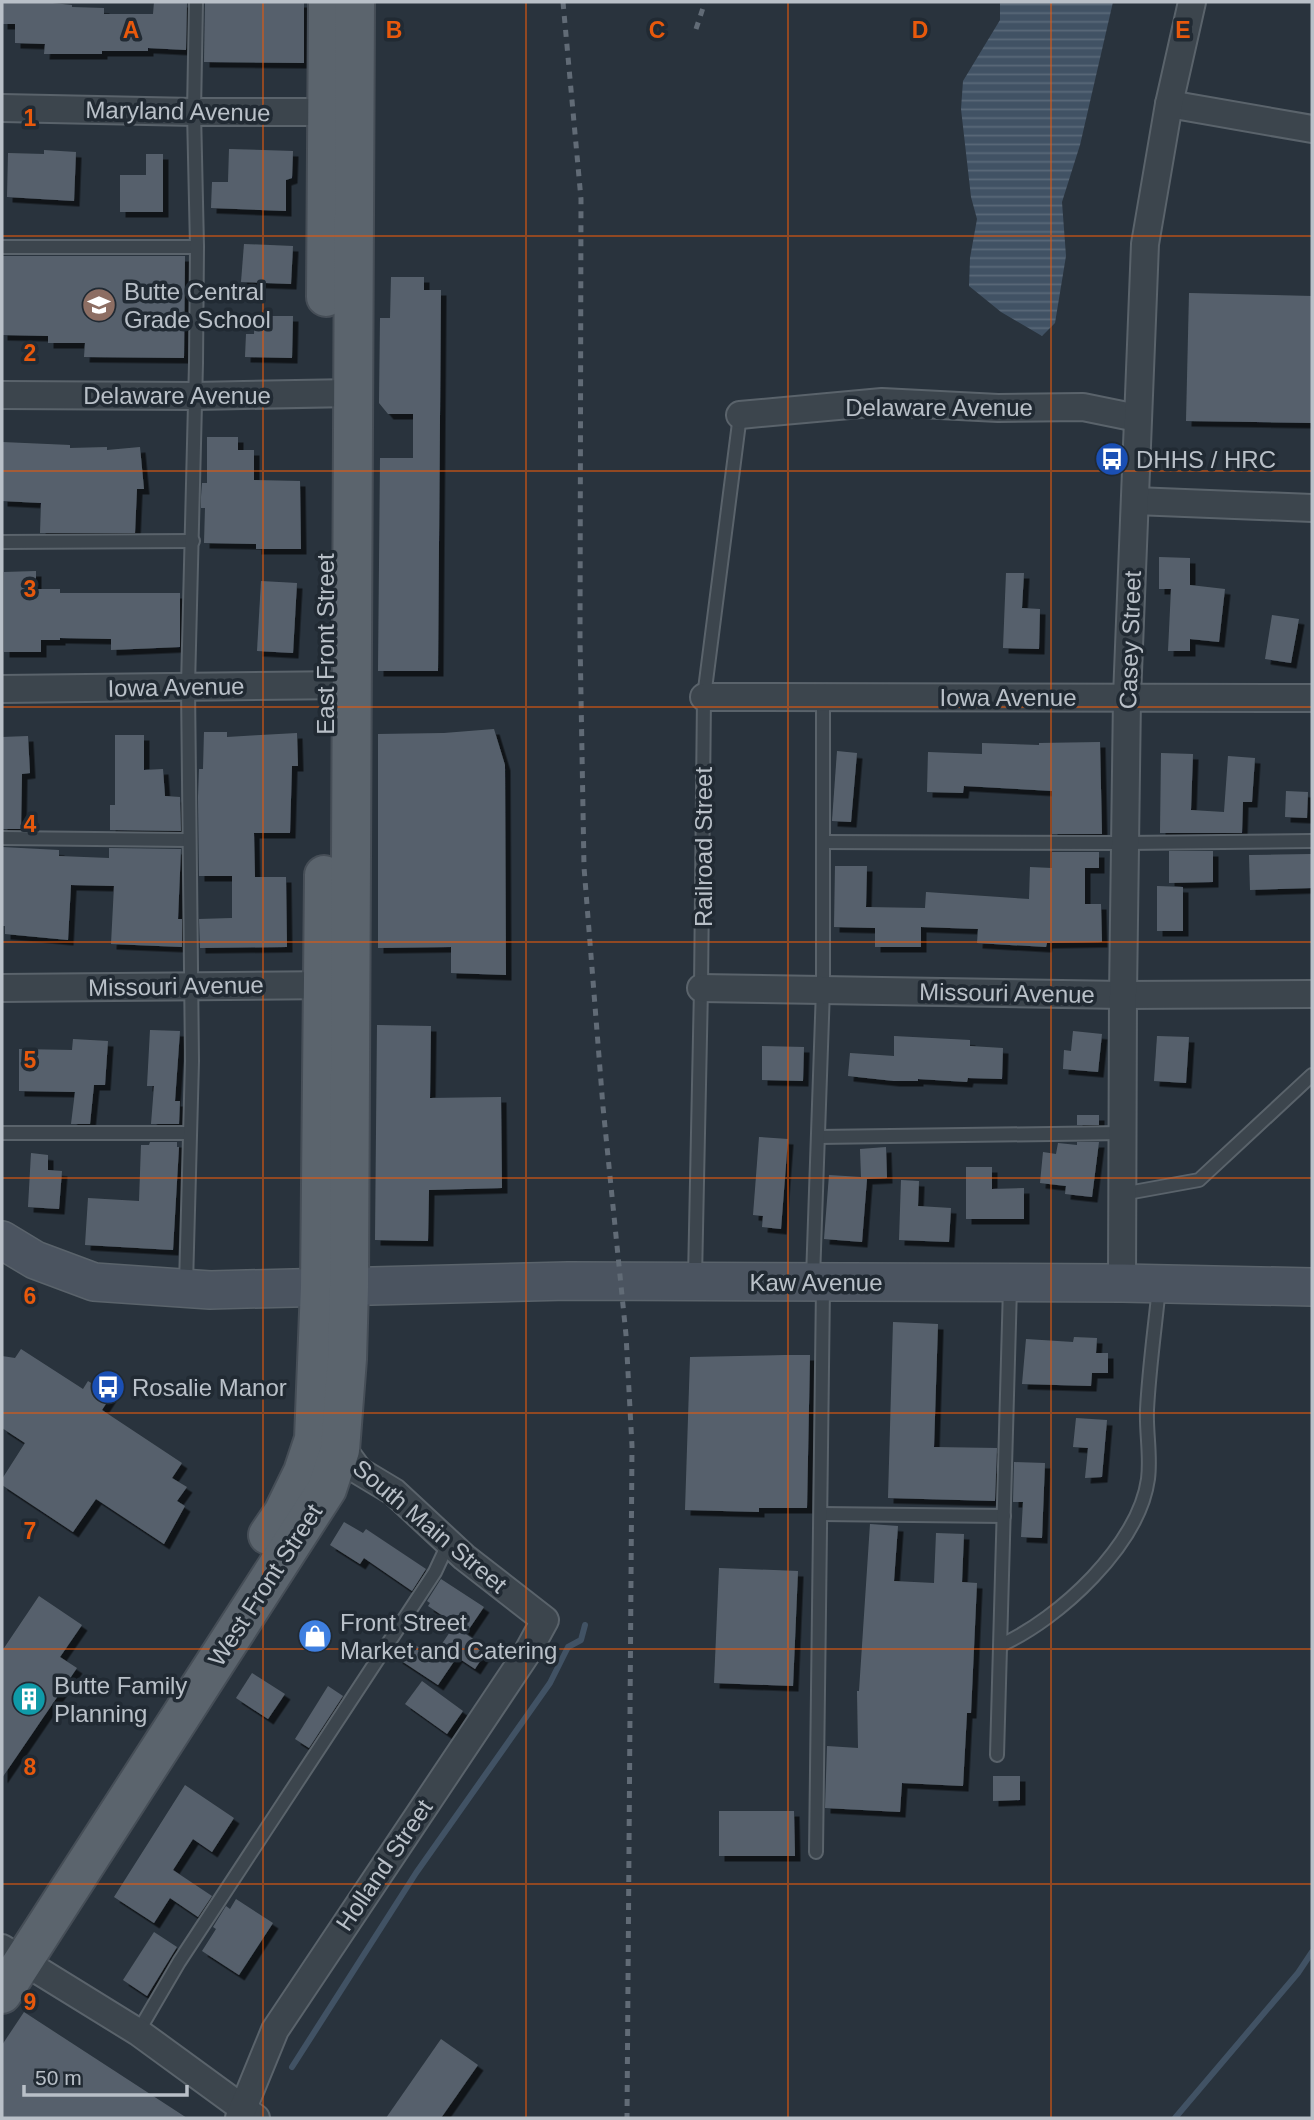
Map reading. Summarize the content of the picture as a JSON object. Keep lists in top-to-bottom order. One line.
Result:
{"streets":{"main road":["East Front Street","West Front Street"],"street":["Maryland Avenue","Delaware Avenue","Casey Street","Iowa Avenue","Missouri Avenue","Kaw Avenue","South Main Street","Holland Street"],"lane":["Railroad Street"]},"crossings":[["Maryland Avenue","East Front Street"],["Delaware Avenue","Casey Street"],["Delaware Avenue","East Front Street"],["Delaware Avenue","Railroad Street"],["Casey Street","Iowa Avenue"],["Casey Street","Missouri Avenue"],["Casey Street","Kaw Avenue"],["East Front Street","Iowa Avenue"],["East Front Street","Missouri Avenue"],["East Front Street","Kaw Avenue"],["East Front Street","West Front Street"],["Iowa Avenue","Railroad Street"],["Railroad Street","Missouri Avenue"],["Railroad Street","Kaw Avenue"],["Kaw Avenue","West Front Street"],["South Main Street","West Front Street"],["South Main Street","Holland Street"]],"places":{"school or university":["Butte Central Grade School"],"bus stop":["DHHS / HRC","Rosalie Manor"],"shop":["Front Street Market and Catering"],"building":["Butte Family Planning"]},"scale_bar":"50 m","grid":{"columns":["A","B","C","D","E"],"rows":["1","2","3","4","5","6","7","8","9"]}}
